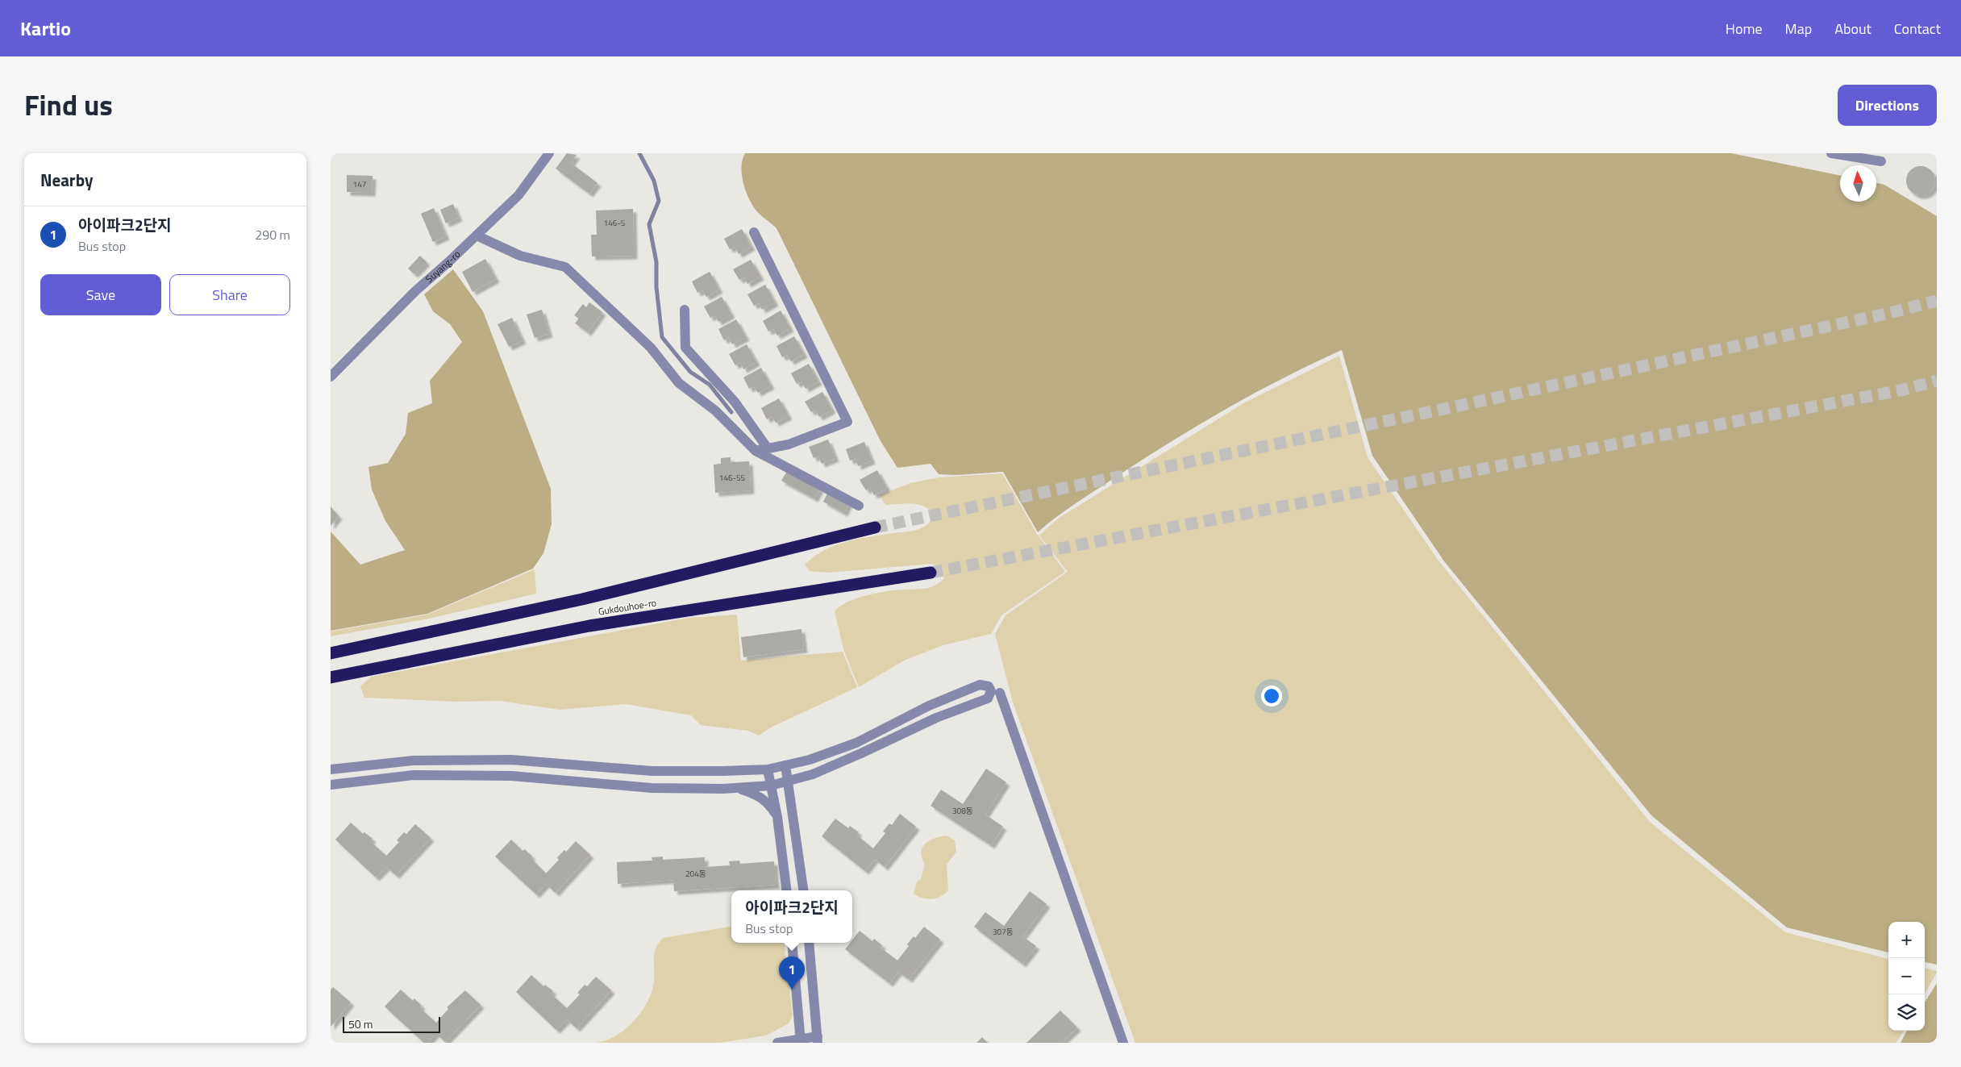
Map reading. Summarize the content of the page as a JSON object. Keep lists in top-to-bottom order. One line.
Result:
{"streets":{"highway":["Gukdouhoe-ro"],"street":["Suyang-ro"]},"house_numbers":["147","146-5","146-55","308동","204동","307동"],"scale_bar":"50 m","north":"top","page":{"header":"Kartio","nav":["Home","Map","About","Contact"],"title":"Find us","buttons":["Directions",["Save","Share"]],"heading":"Nearby","list":[{"mark":"1","name":"아이파크2단지","note":"Bus stop","value":"290 m"}],"popup":["아이파크2단지","Bus stop"],"map_buttons":["+","−"],"pins":"1","scale":"50 m"}}
